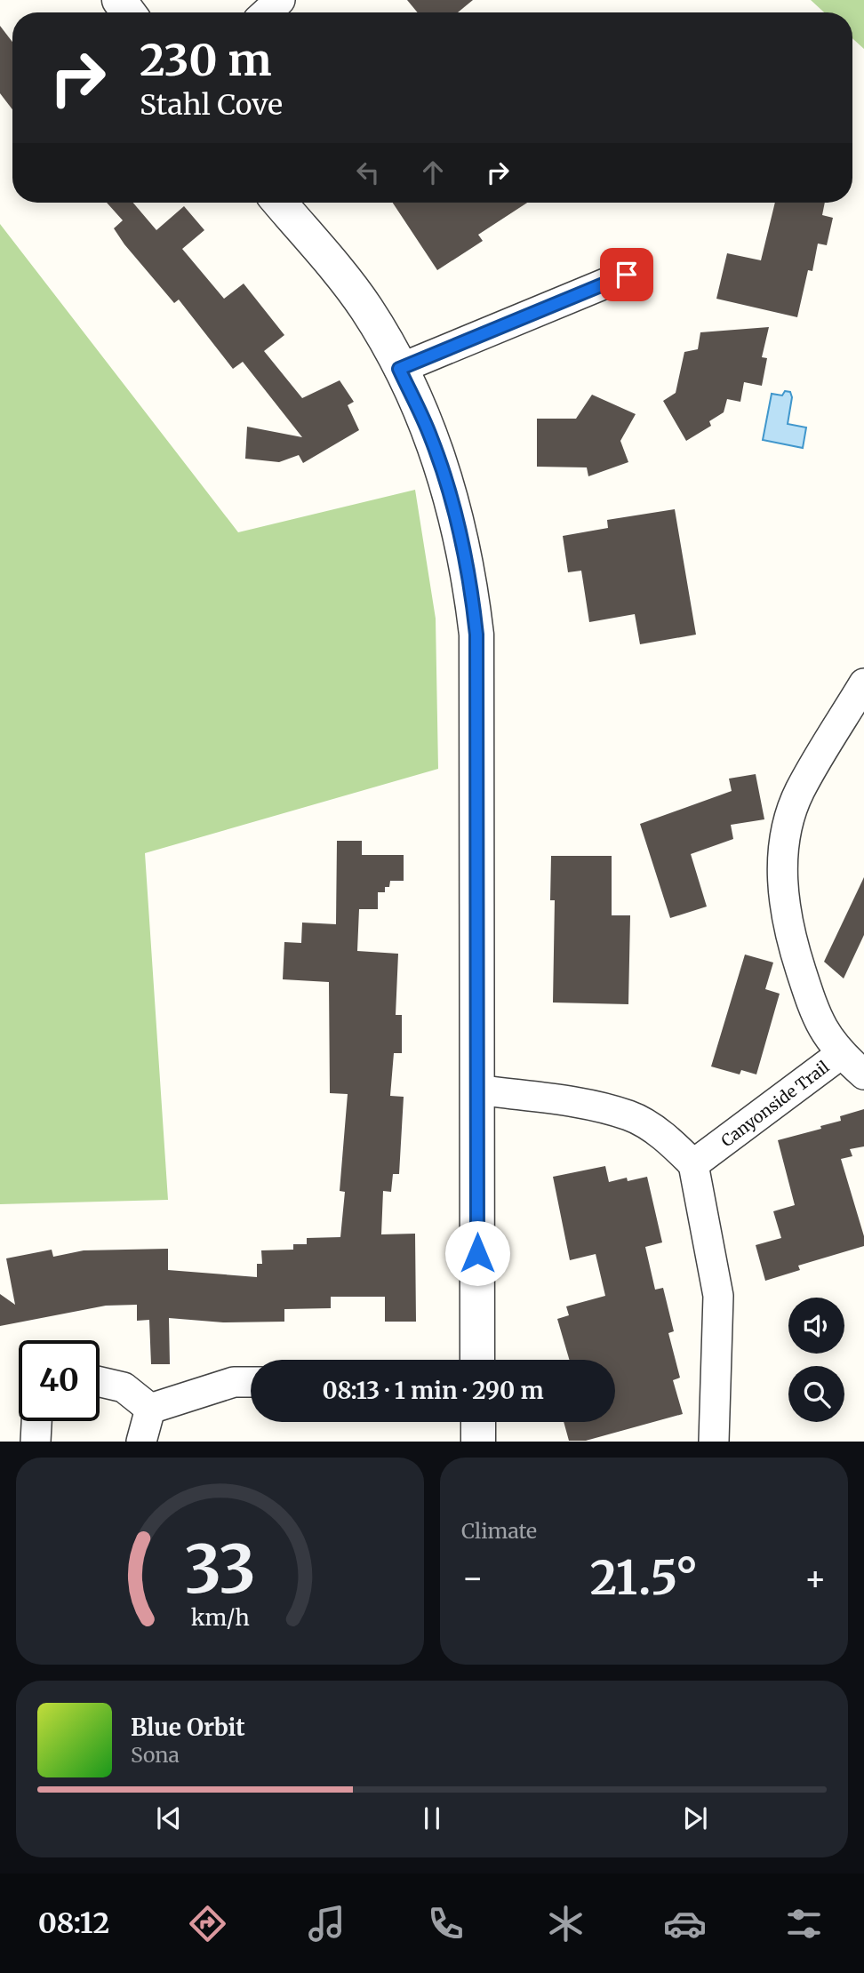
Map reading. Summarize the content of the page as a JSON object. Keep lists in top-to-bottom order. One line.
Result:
{"streets":{"street":["Canyonside Trail"]},"page":{"turn":["230 m","Stahl Cove"],"limit":"40","trip":"08:13 · 1 min · 290 m","tile":"Climate","heat":["−","21.5°","+"],"song":["Blue Orbit","Sona"],"tabs":"08:12","gauge":["33","km/h"]}}
